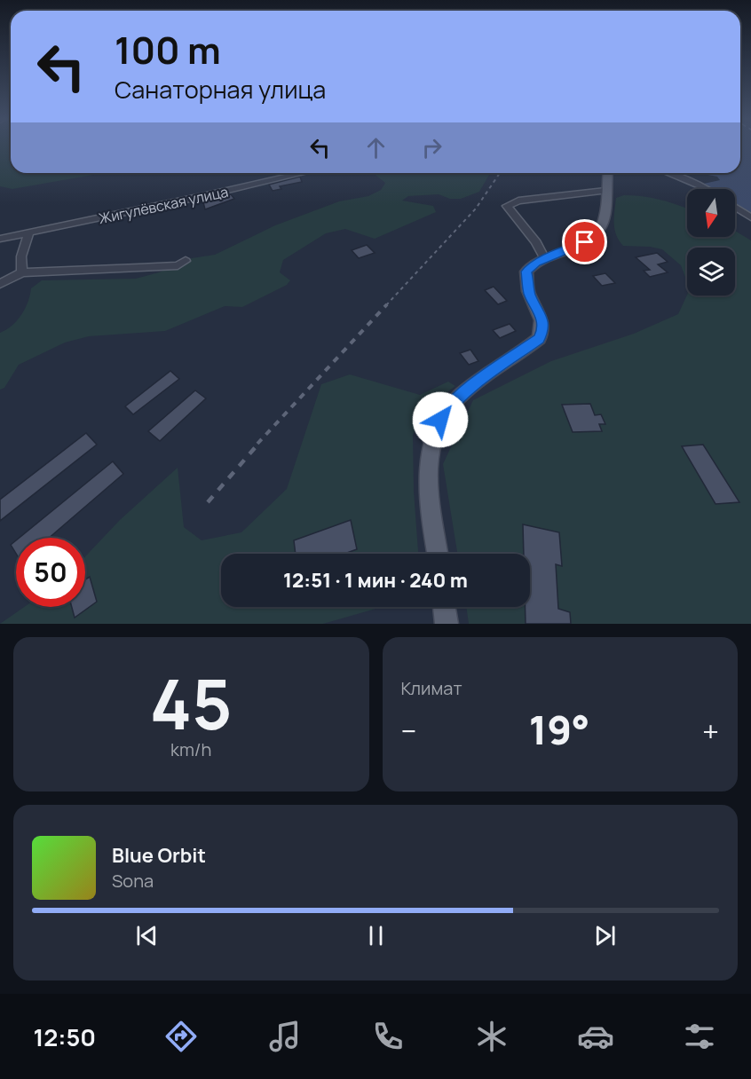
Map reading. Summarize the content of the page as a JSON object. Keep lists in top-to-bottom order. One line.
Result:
{"streets":{"street":["Жигулёвская улица"]},"north":"bottom","page":{"turn":["100 m","Санаторная улица"],"limit":"50","trip":"12:51 · 1 мин · 240 m","tile":[["45","km/h"],"Климат"],"heat":["−","19°","+"],"song":["Blue Orbit","Sona"],"tabs":"12:50"}}
